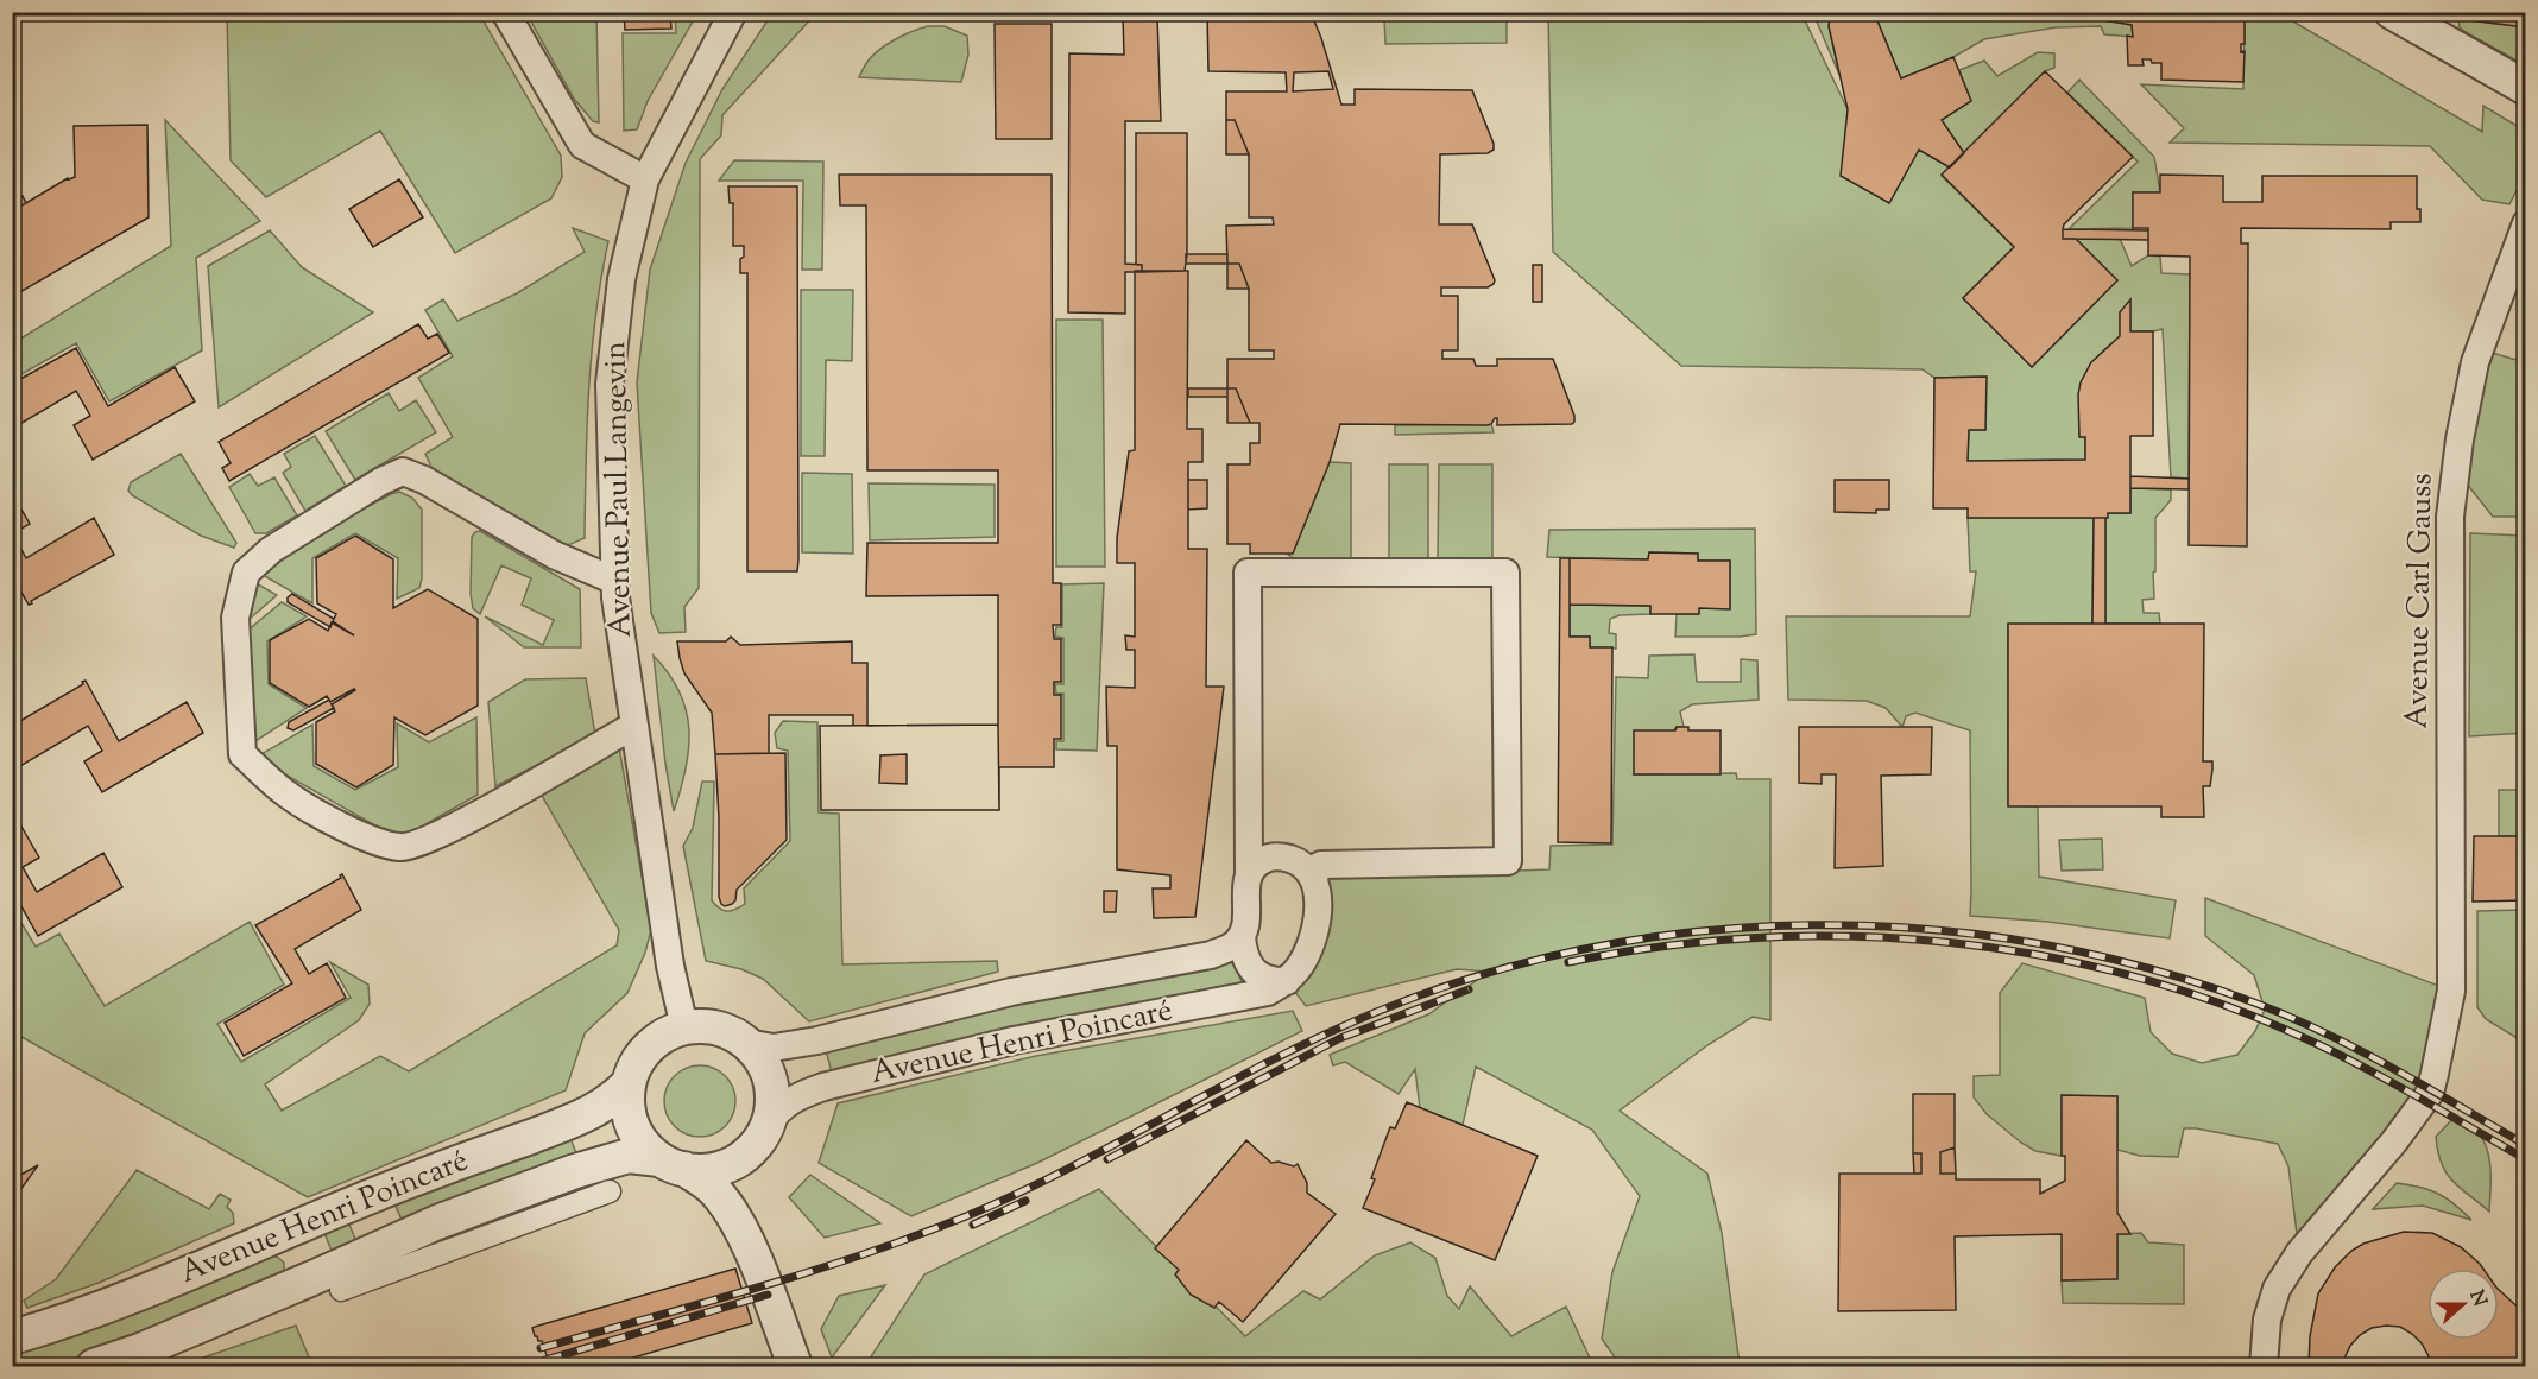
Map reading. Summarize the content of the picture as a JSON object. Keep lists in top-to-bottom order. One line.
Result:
{"streets":{"street":["Avenue Paul Langevin","Avenue Carl Gauss","Avenue Henri Poincaré"]},"crossings":[["Avenue Paul Langevin","Avenue Henri Poincaré"]],"north":"right"}
